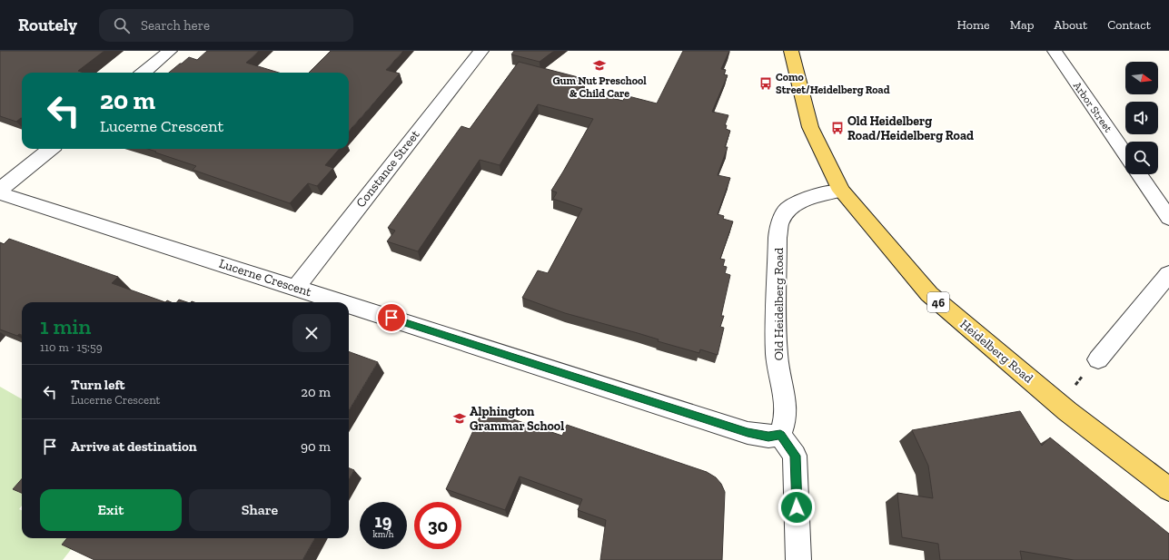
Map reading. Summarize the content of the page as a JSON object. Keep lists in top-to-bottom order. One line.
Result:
{"streets":{"main road":["46","Heidelberg Road"],"street":["Arbor Street","Constance Street","Lucerne Crescent","Old Heidelberg Road"]},"crossings":[["Constance Street","Lucerne Crescent"],["Lucerne Crescent","Old Heidelberg Road"],["Old Heidelberg Road","Heidelberg Road"]],"places":{"school or university":["Gum Nut Preschool & Child Care","Alphington Grammar School"],"bus stop":["Como Street/Heidelberg Road","Old Heidelberg Road/Heidelberg Road"]},"north":"right","page":{"header":"Routely","search":"Search here","nav":["Home","Map","About","Contact"],"turn":["20 m","Lucerne Crescent"],"heading":["1 min","110 m · 15:59"],"list":[{"name":"Turn left","note":"Lucerne Crescent","value":"20 m"},{"name":"Arrive at destination","value":"90 m"}],"buttons":["Exit","Share"],"speed":"19 km/h","limit":"30"}}
